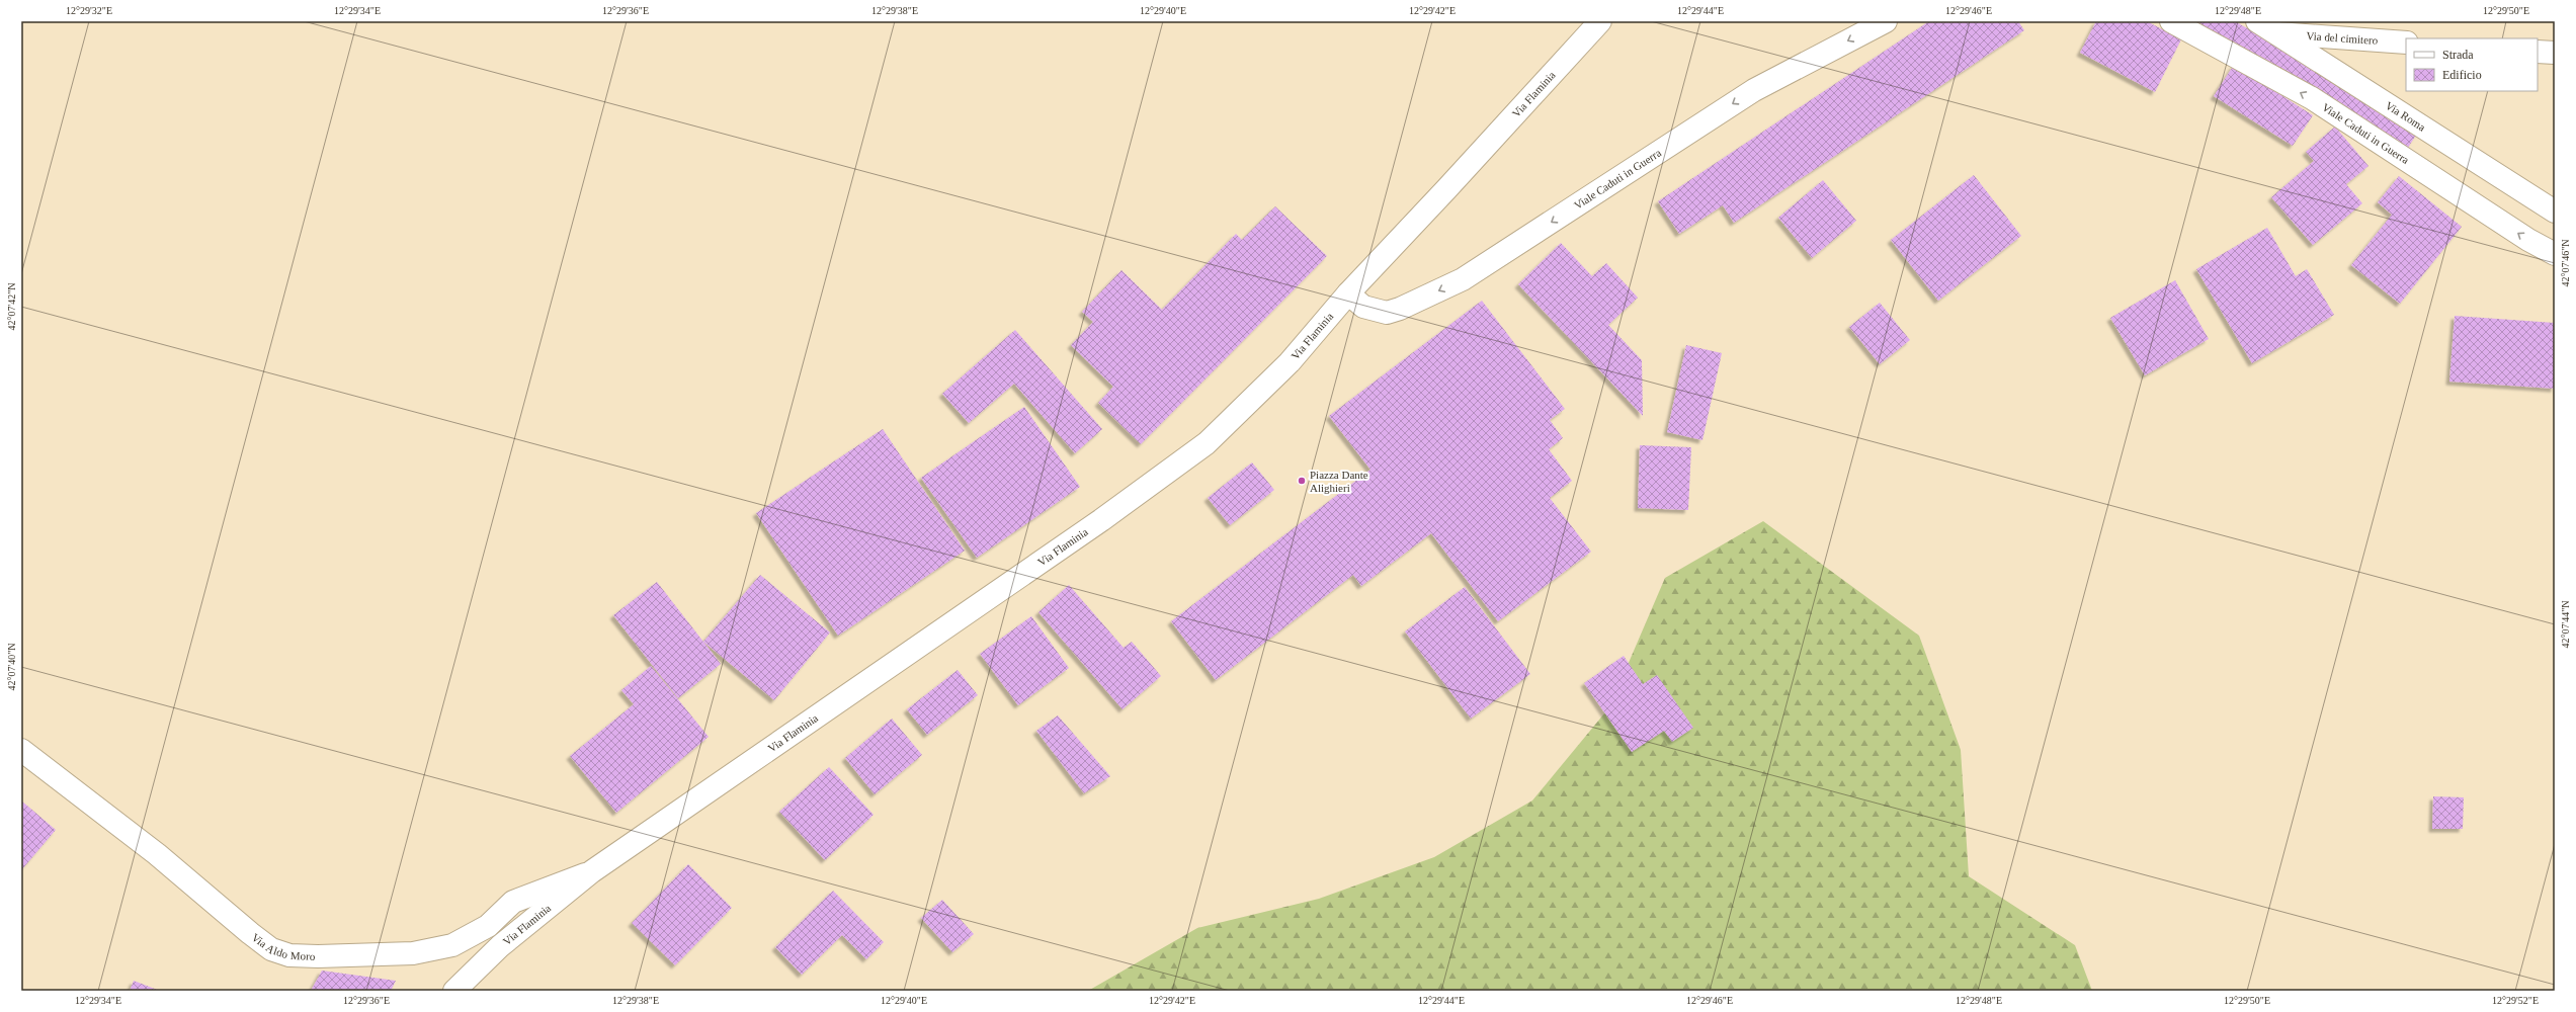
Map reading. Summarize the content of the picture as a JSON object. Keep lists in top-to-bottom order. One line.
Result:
{"streets":{"street":["Via del cimitero","Via Flaminia","Via Roma","Viale Caduti in Guerra","Via Aldo Moro"]},"crossings":[["Via del cimitero","Via Roma"],["Via Flaminia","Viale Caduti in Guerra"],["Via Flaminia","Via Aldo Moro"]],"one_way":["Viale Caduti in Guerra"],"places":["Piazza Dante Alighieri"],"legend":["Strada","Edificio"],"coordinates":["12°29'32\"E","12°29'34\"E","12°29'36\"E","12°29'38\"E","12°29'40\"E","12°29'42\"E","12°29'44\"E","12°29'46\"E","12°29'48\"E","12°29'50\"E","42°07'46\"N","42°07'42\"N","42°07'44\"N","42°07'40\"N","12°29'52\"E"]}
